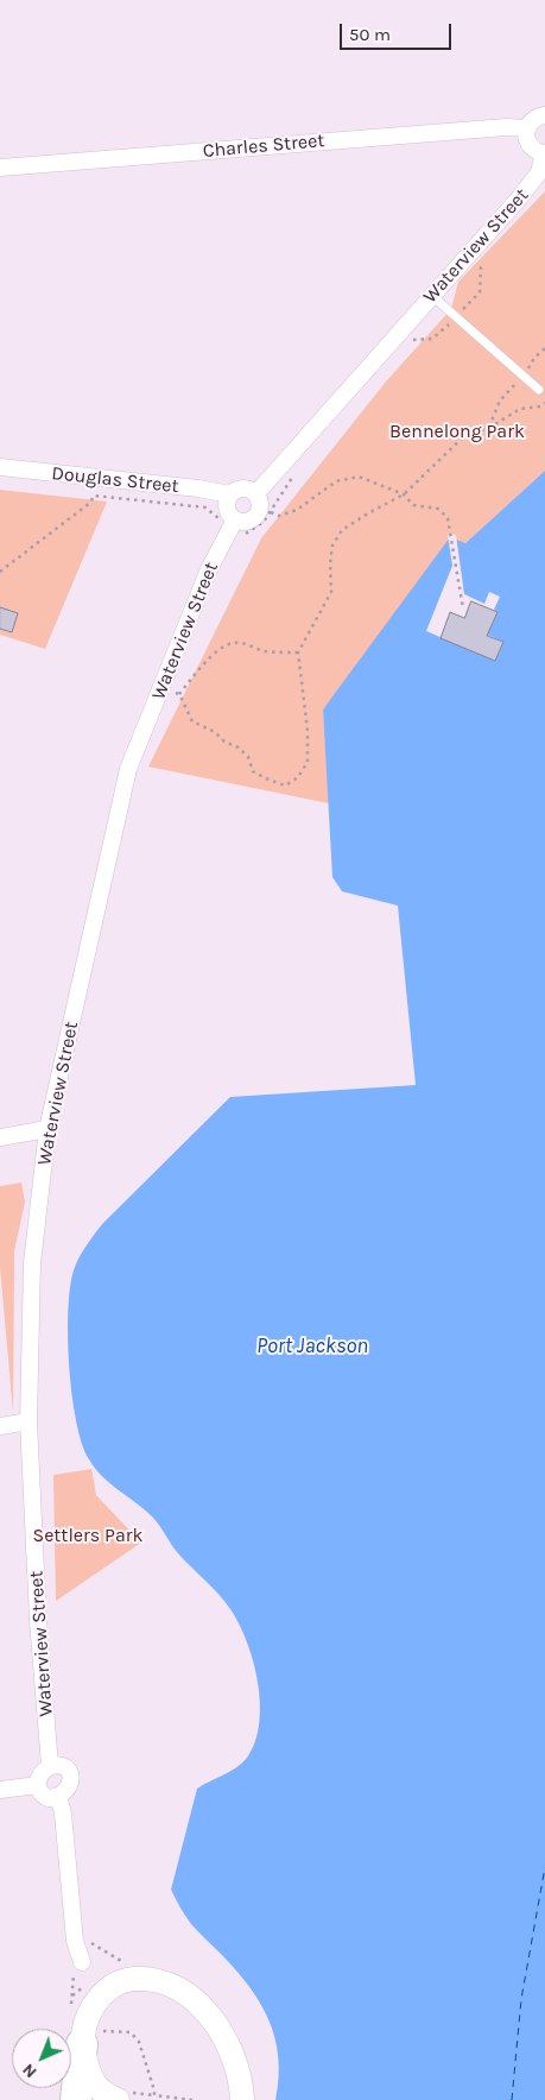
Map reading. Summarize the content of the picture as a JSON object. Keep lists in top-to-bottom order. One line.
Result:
{"streets":{"street":["Charles Street","Waterview Street","Douglas Street"]},"crossings":[["Waterview Street","Douglas Street"]],"water":["Port Jackson"],"parks":["Bennelong Park","Settlers Park"],"scale_bar":"50 m","north":"bottom left"}
